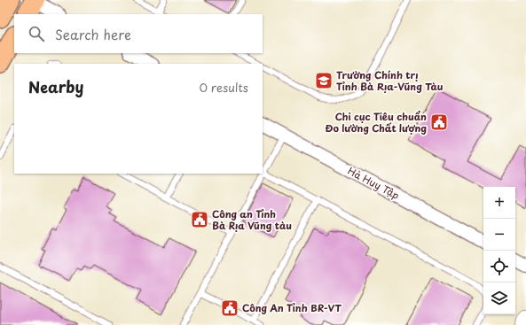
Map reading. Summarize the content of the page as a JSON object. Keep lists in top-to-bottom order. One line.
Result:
{"streets":{"street":["Hà Huy Tập"]},"places":{"school or university":["Trường Chính trị Tỉnh Bà Rịa-Vũng Tàu"],"public building":["Chi cục Tiêu chuẩn Đo lường Chất lượng","Công an Tỉnh Bà Rịa Vũng tàu","Công An Tỉnh BR-VT"]},"page":{"search":"Search here","heading":["Nearby","0 results"],"map_buttons":["+","−"]}}
